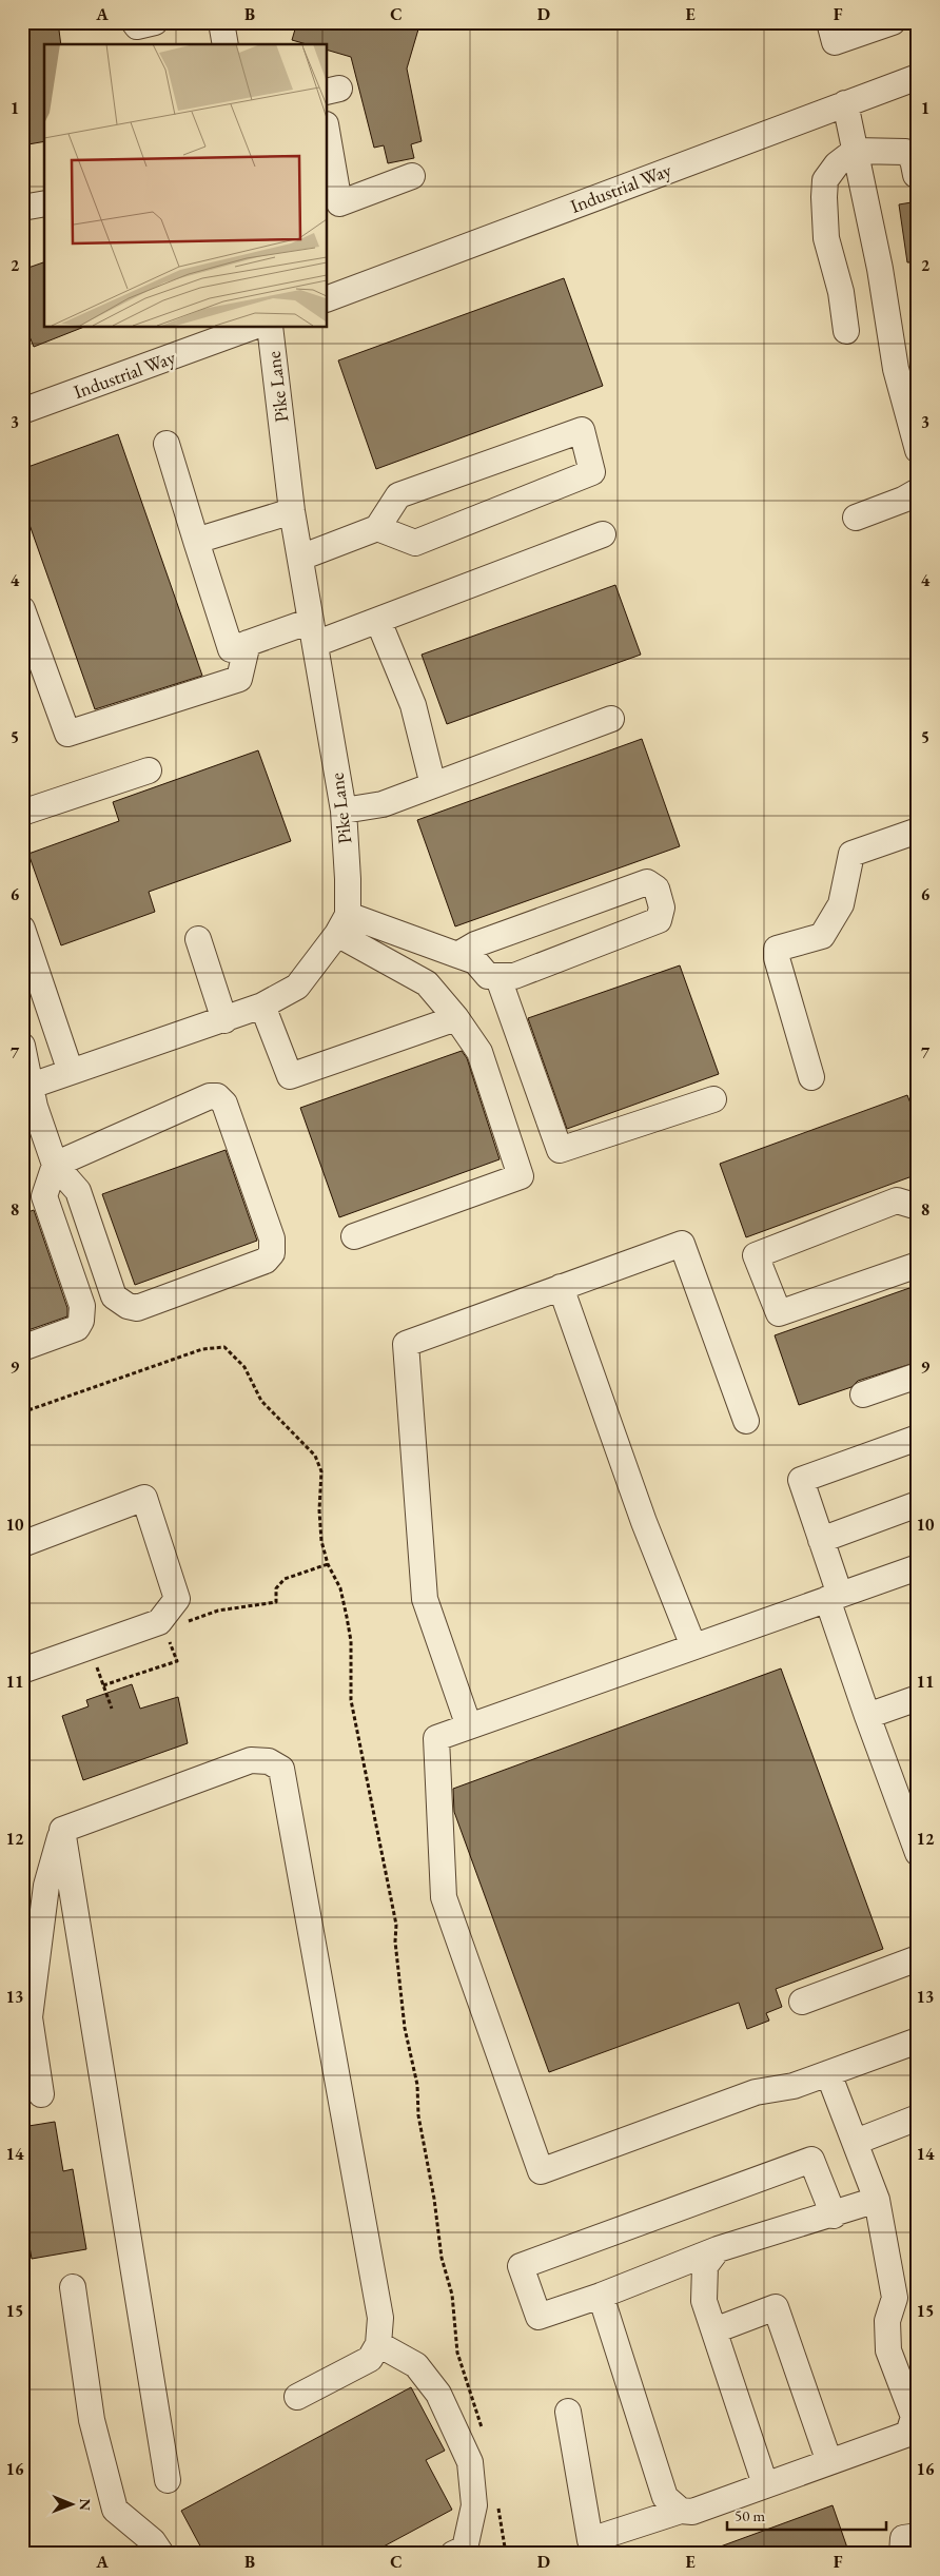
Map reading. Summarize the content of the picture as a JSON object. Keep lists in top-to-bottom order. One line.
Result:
{"streets":{"street":["Industrial Way","Pike Lane"]},"scale_bar":"50 m","north":"right","grid":{"columns":["A","B","C","D","E","F"],"rows":["1","2","3","4","5","6","7","8","9","10","11","12","13","14","15","16"]}}
